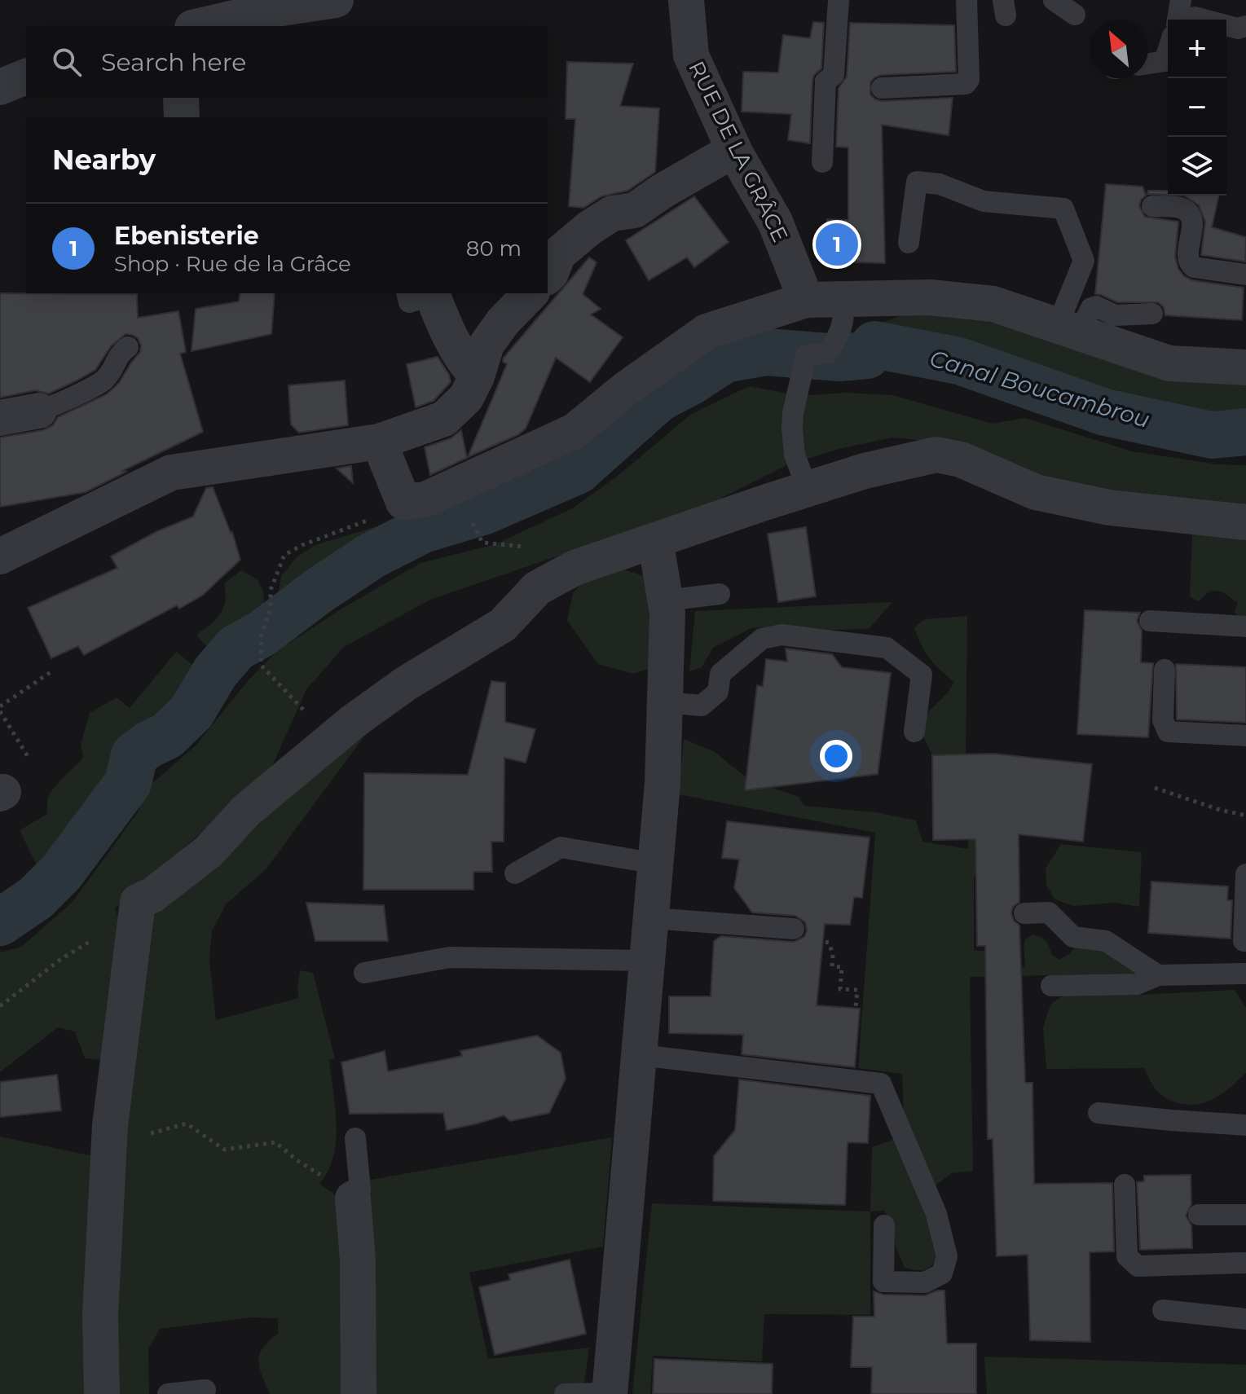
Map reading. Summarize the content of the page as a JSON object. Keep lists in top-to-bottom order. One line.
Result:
{"streets":{"street":["RUE DE LA GRÂCE"]},"water":["Canal Boucambrou"],"north":"top left","page":{"map_buttons":["+","−"],"search":"Search here","heading":"Nearby","list":[{"mark":"1","name":"Ebenisterie","note":"Shop · Rue de la Grâce","value":"80 m"}],"pins":"1"}}
